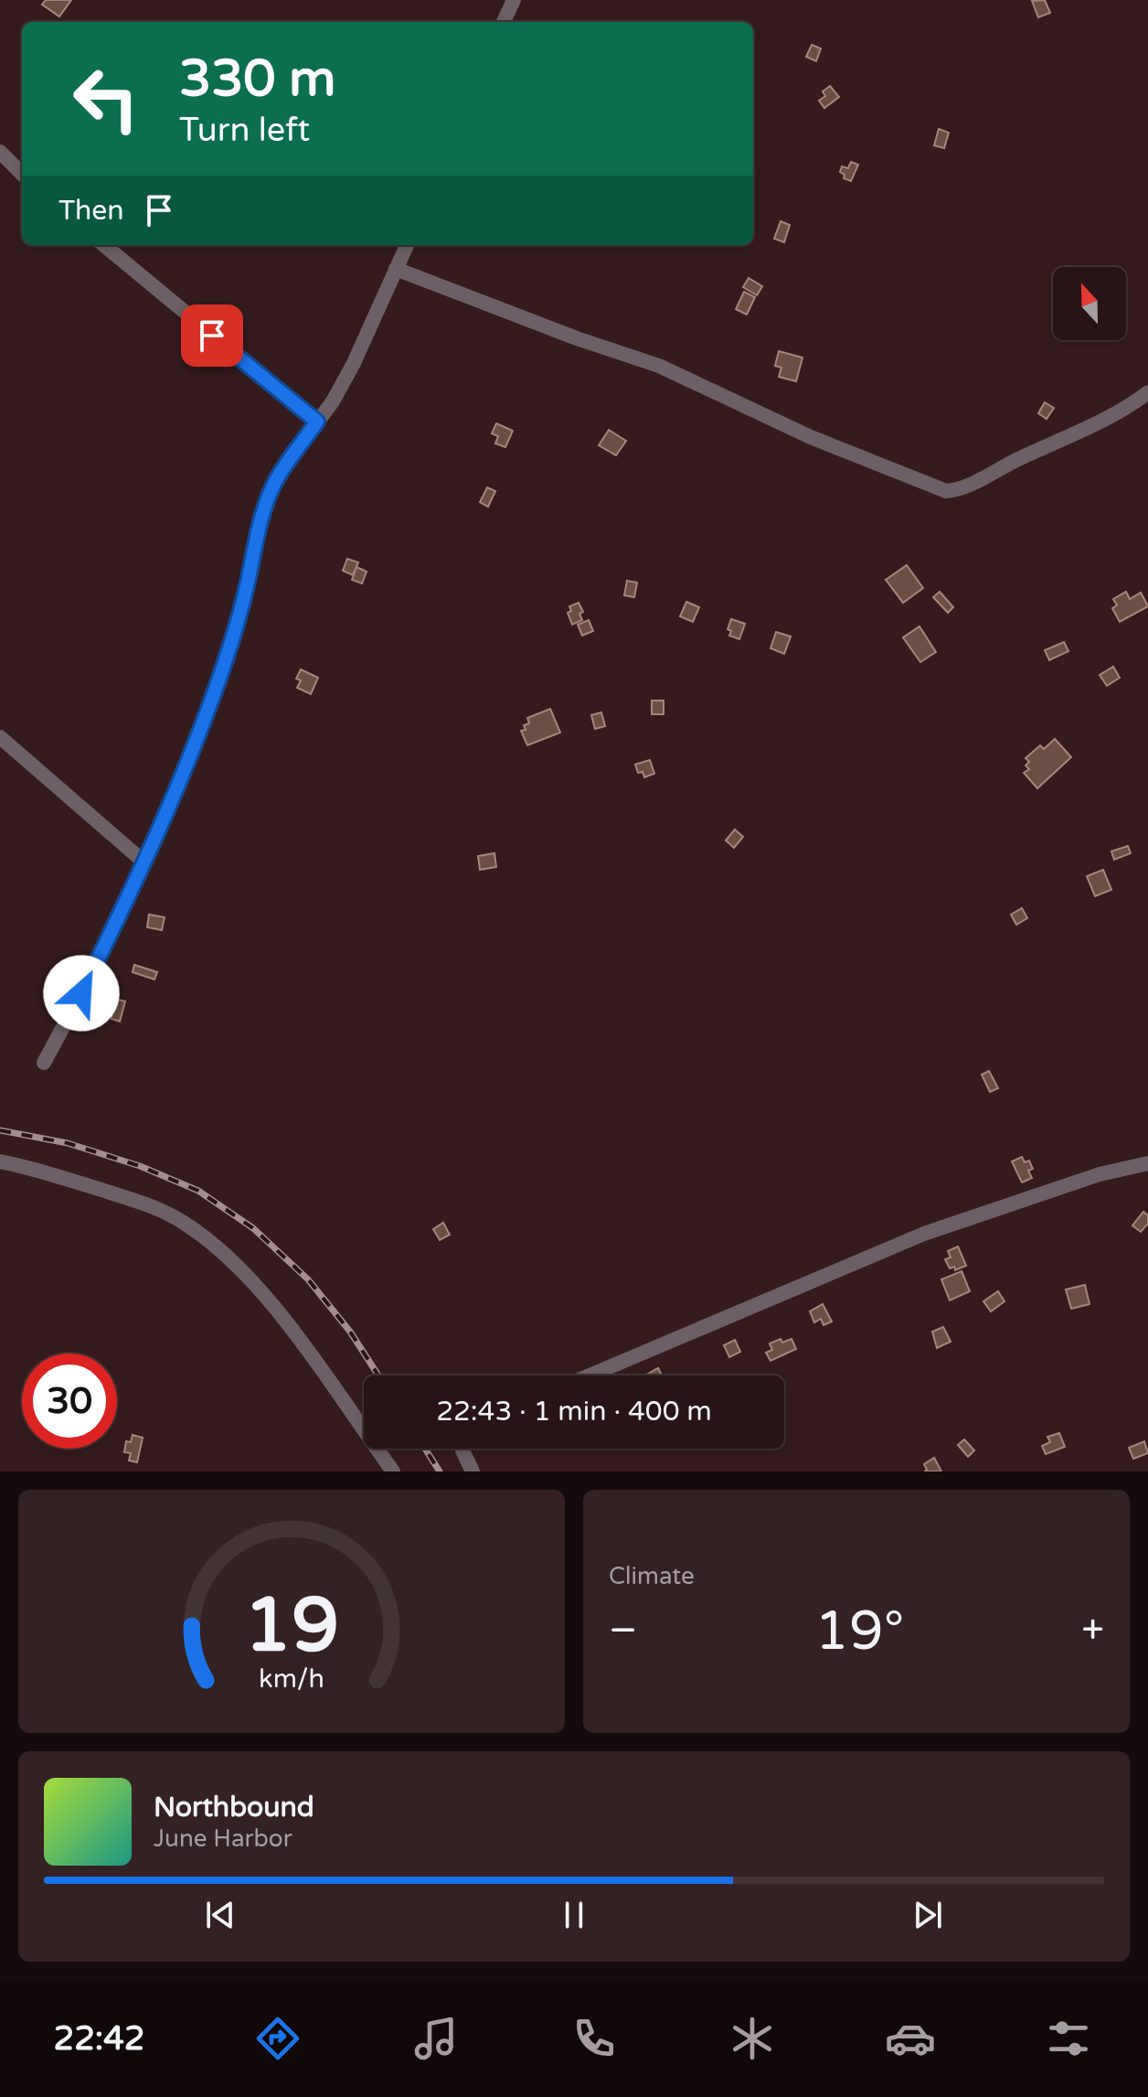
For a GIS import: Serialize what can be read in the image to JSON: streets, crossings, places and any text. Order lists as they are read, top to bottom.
{
  "north": "top",
  "page": {
    "turn": ["330 m", "Turn left"],
    "then": "Then",
    "limit": "30",
    "trip": "22:43 · 1 min · 400 m",
    "tile": "Climate",
    "heat": ["−", "19°", "+"],
    "song": ["Northbound", "June Harbor"],
    "tabs": "22:42",
    "gauge": ["19", "km/h"]
  }
}
